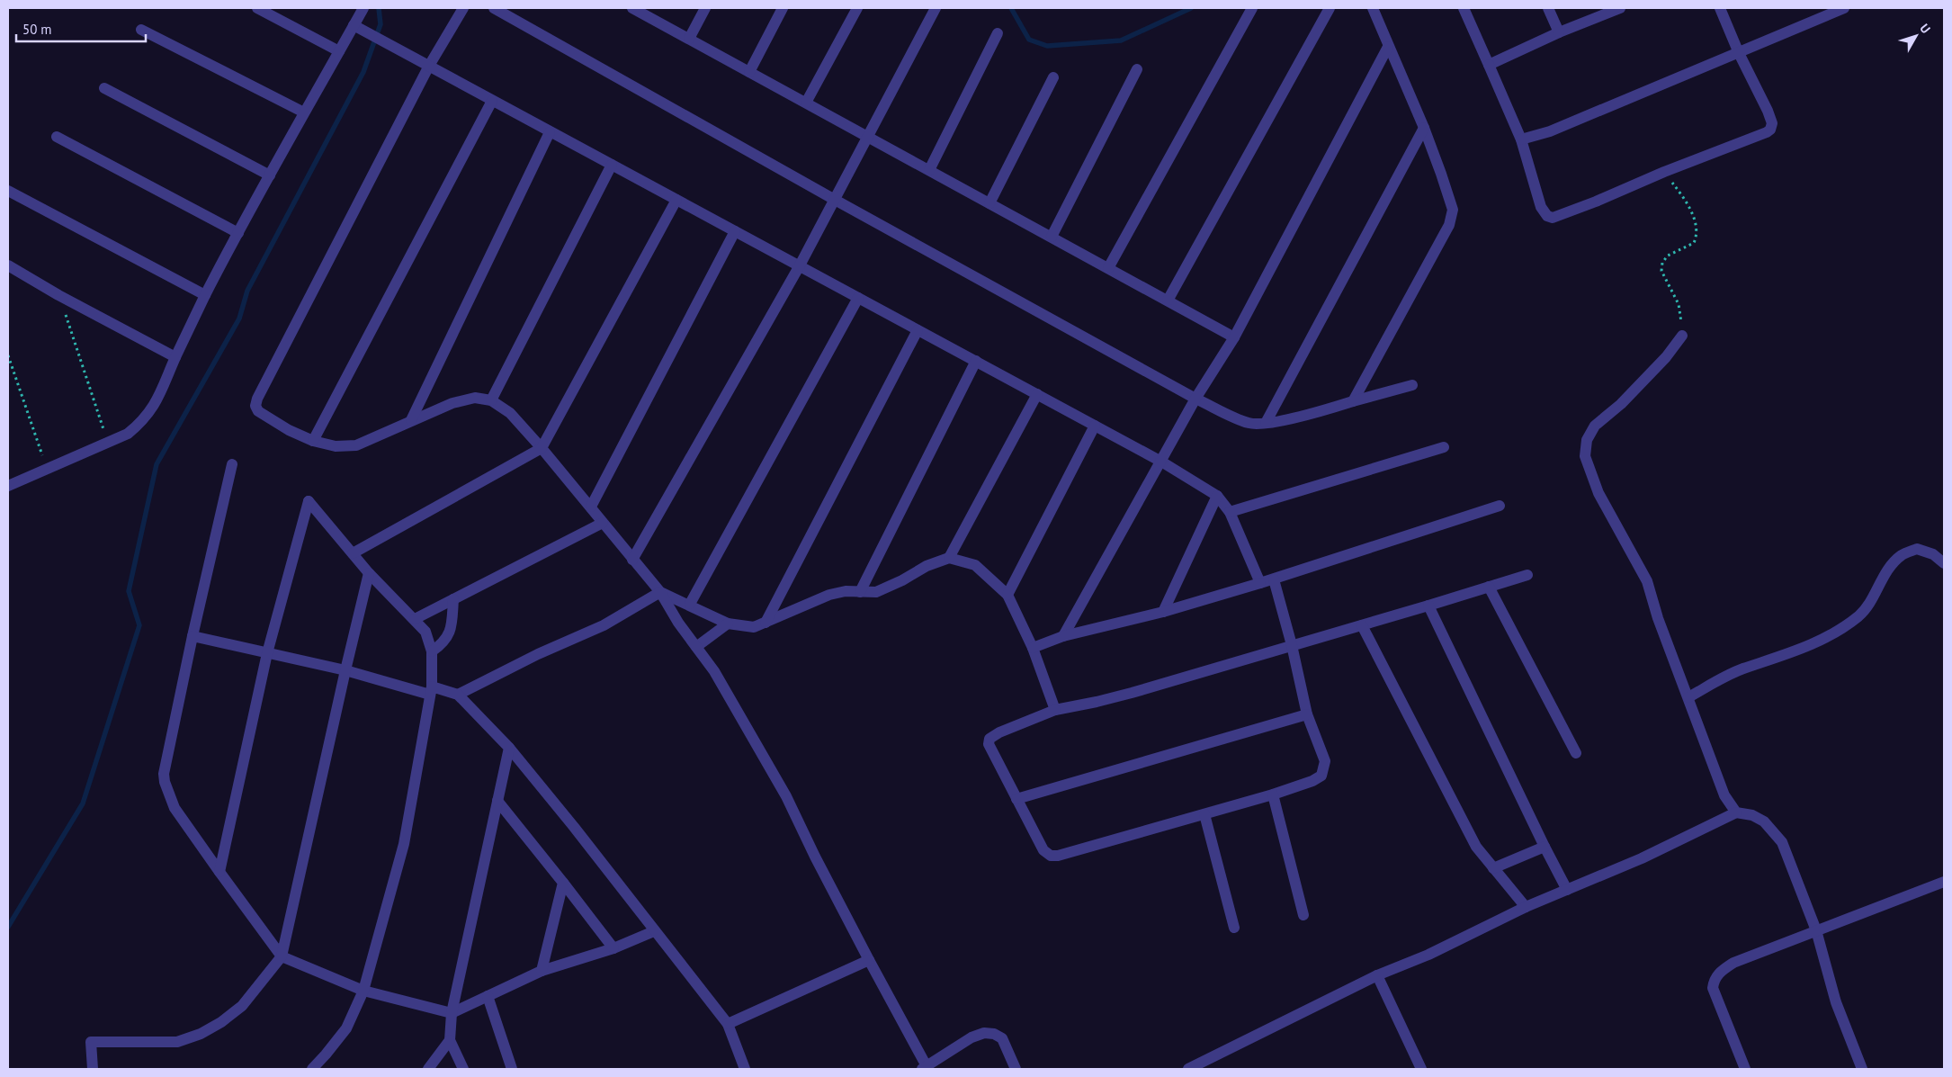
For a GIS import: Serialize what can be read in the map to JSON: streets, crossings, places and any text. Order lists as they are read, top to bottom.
{
  "scale_bar": "50 m",
  "north": "top right"
}
